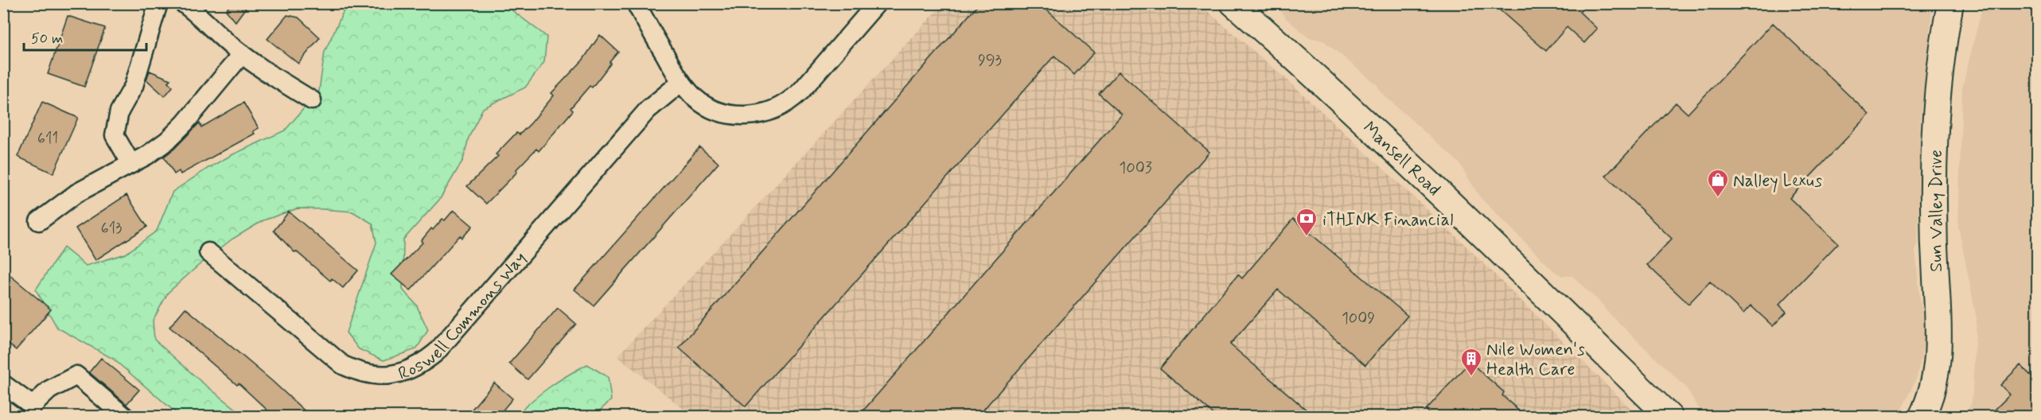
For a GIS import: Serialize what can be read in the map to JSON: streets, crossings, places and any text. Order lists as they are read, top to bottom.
{
  "streets": {
    "main road": ["Mansell Road", "Sun Valley Drive"],
    "street": ["Roswell Commons Way"]
  },
  "places": {
    "shop": ["Nalley Lexus"],
    "bank": ["iTHINK Financial"],
    "building": ["Nile Women's Health Care"]
  },
  "house_numbers": [
    "993",
    "611",
    "1003",
    "613",
    "1009"
  ],
  "scale_bar": "50 m"
}
